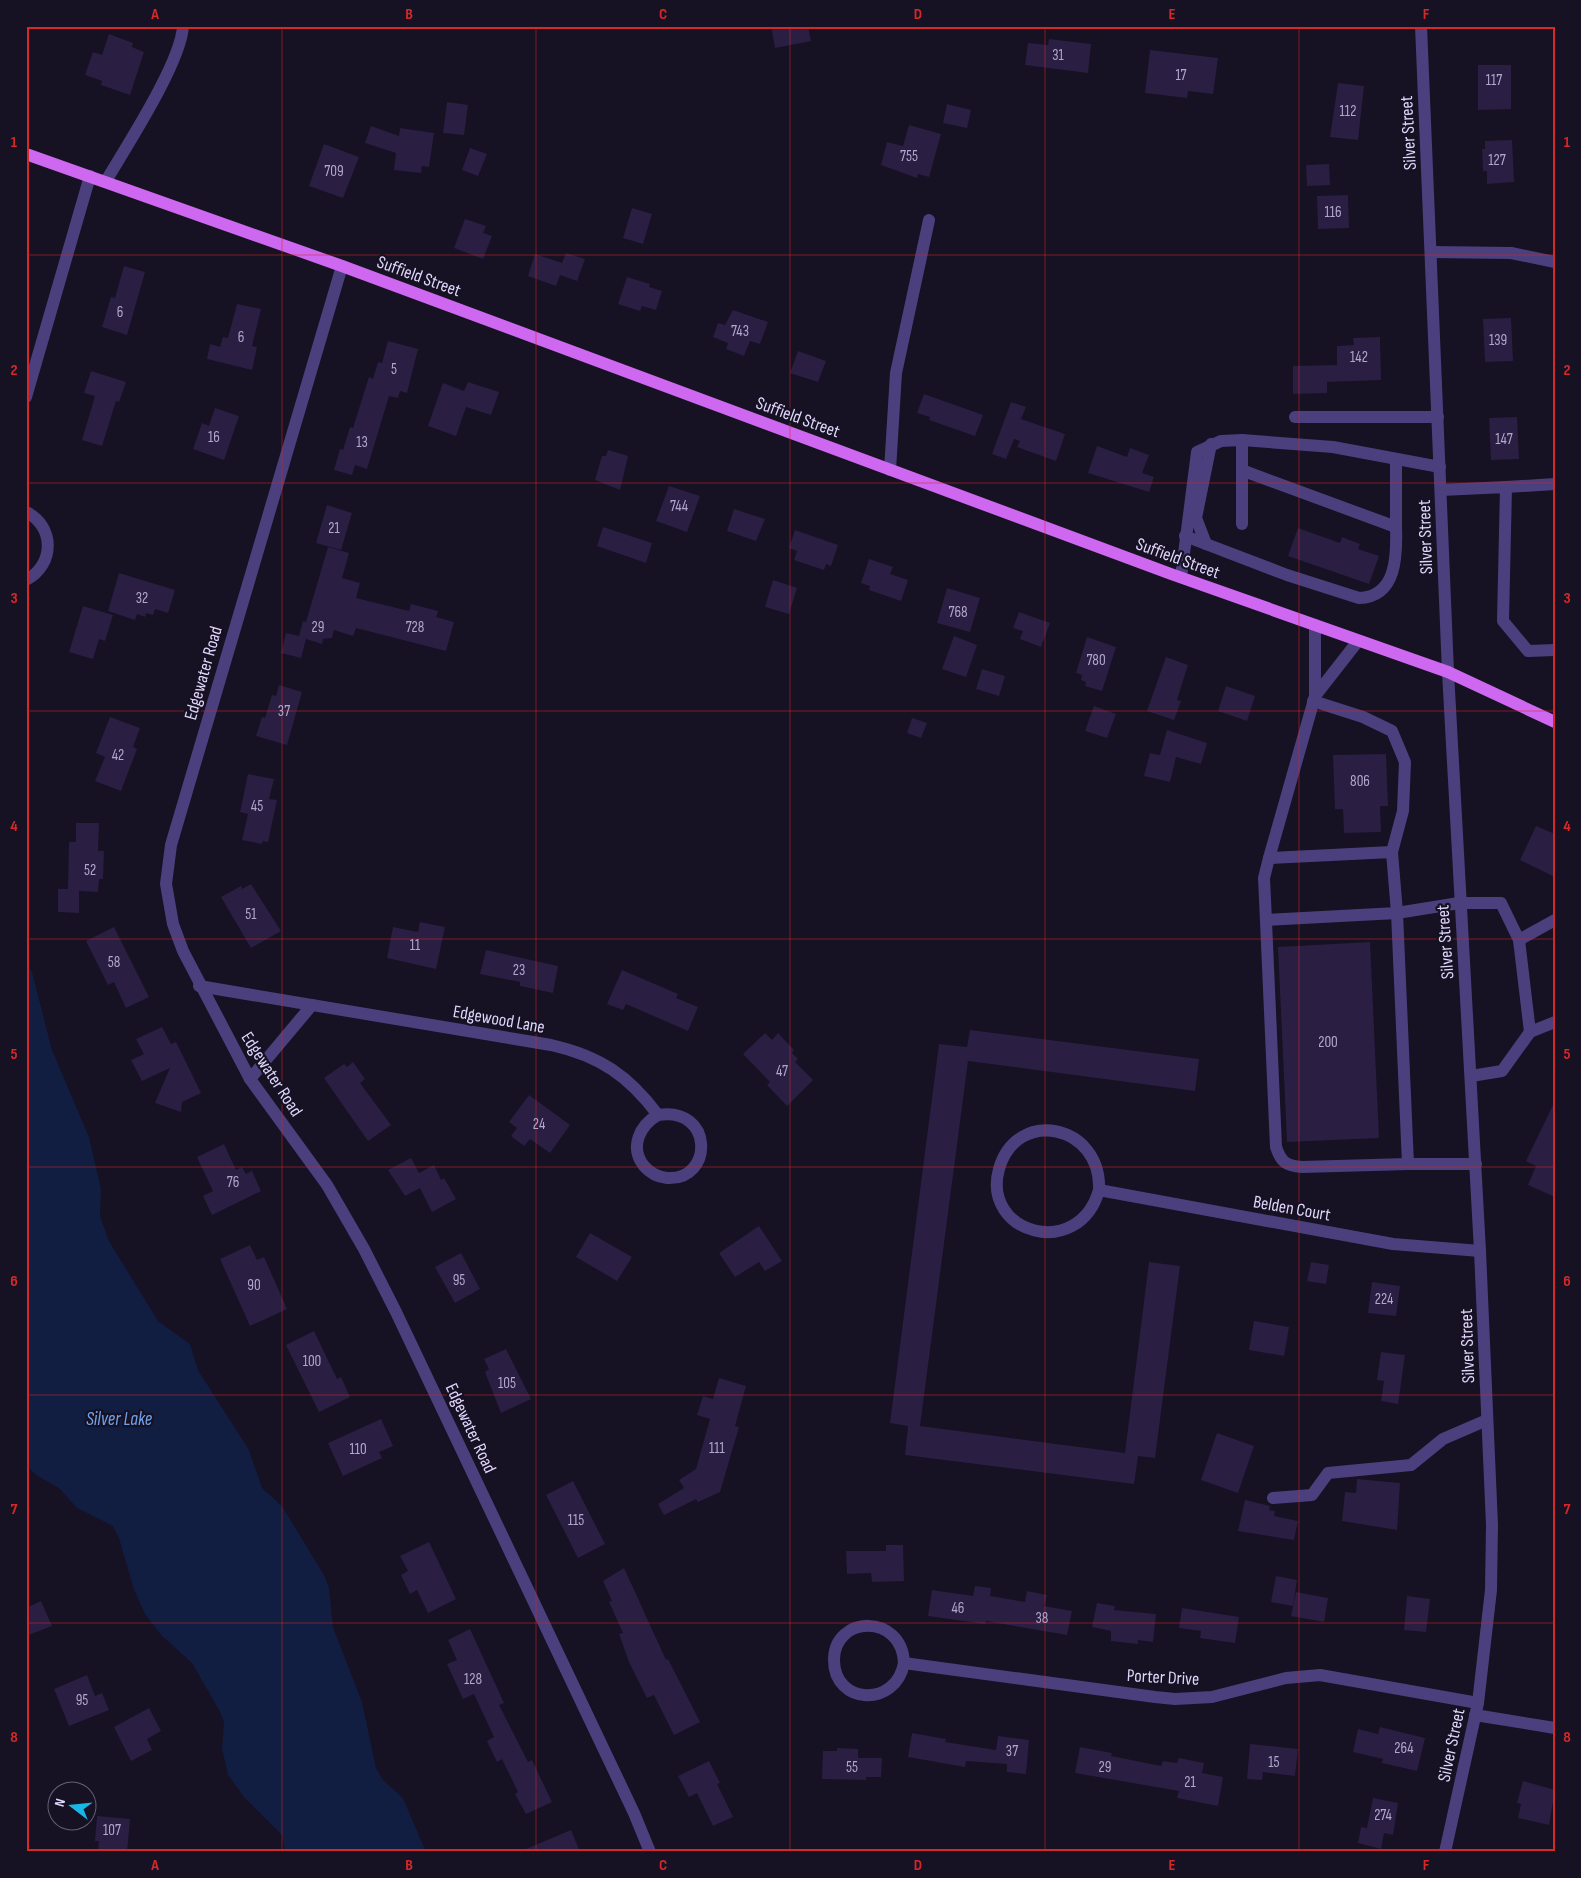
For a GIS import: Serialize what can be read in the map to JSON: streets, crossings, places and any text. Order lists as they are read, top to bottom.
{
  "streets": {
    "main road": ["Suffield Street"],
    "street": [
      "Silver Street",
      "Edgewater Road",
      "Edgewood Lane",
      "Belden Court",
      "Porter Drive"
    ]
  },
  "crossings": [
    ["Silver Street", "Suffield Street"],
    ["Silver Street", "Belden Court"],
    ["Silver Street", "Porter Drive"],
    ["Suffield Street", "Edgewater Road"],
    ["Edgewater Road", "Edgewood Lane"]
  ],
  "water": ["Silver Lake"],
  "house_numbers": [
    "31",
    "17",
    "117",
    "112",
    "755",
    "127",
    "709",
    "116",
    "6",
    "743",
    "6",
    "139",
    "142",
    "5",
    "16",
    "147",
    "13",
    "744",
    "21",
    "32",
    "768",
    "29",
    "728",
    "780",
    "37",
    "42",
    "806",
    "45",
    "52",
    "51",
    "11",
    "58",
    "23",
    "200",
    "47",
    "24",
    "76",
    "95",
    "90",
    "224",
    "100",
    "105",
    "111",
    "110",
    "115",
    "46",
    "38",
    "128",
    "95",
    "264",
    "37",
    "15",
    "55",
    "29",
    "21",
    "274",
    "107"
  ],
  "north": "left",
  "grid": {
    "columns": [
      "A",
      "B",
      "C",
      "D",
      "E",
      "F"
    ],
    "rows": [
      "1",
      "2",
      "3",
      "4",
      "5",
      "6",
      "7",
      "8"
    ]
  }
}
